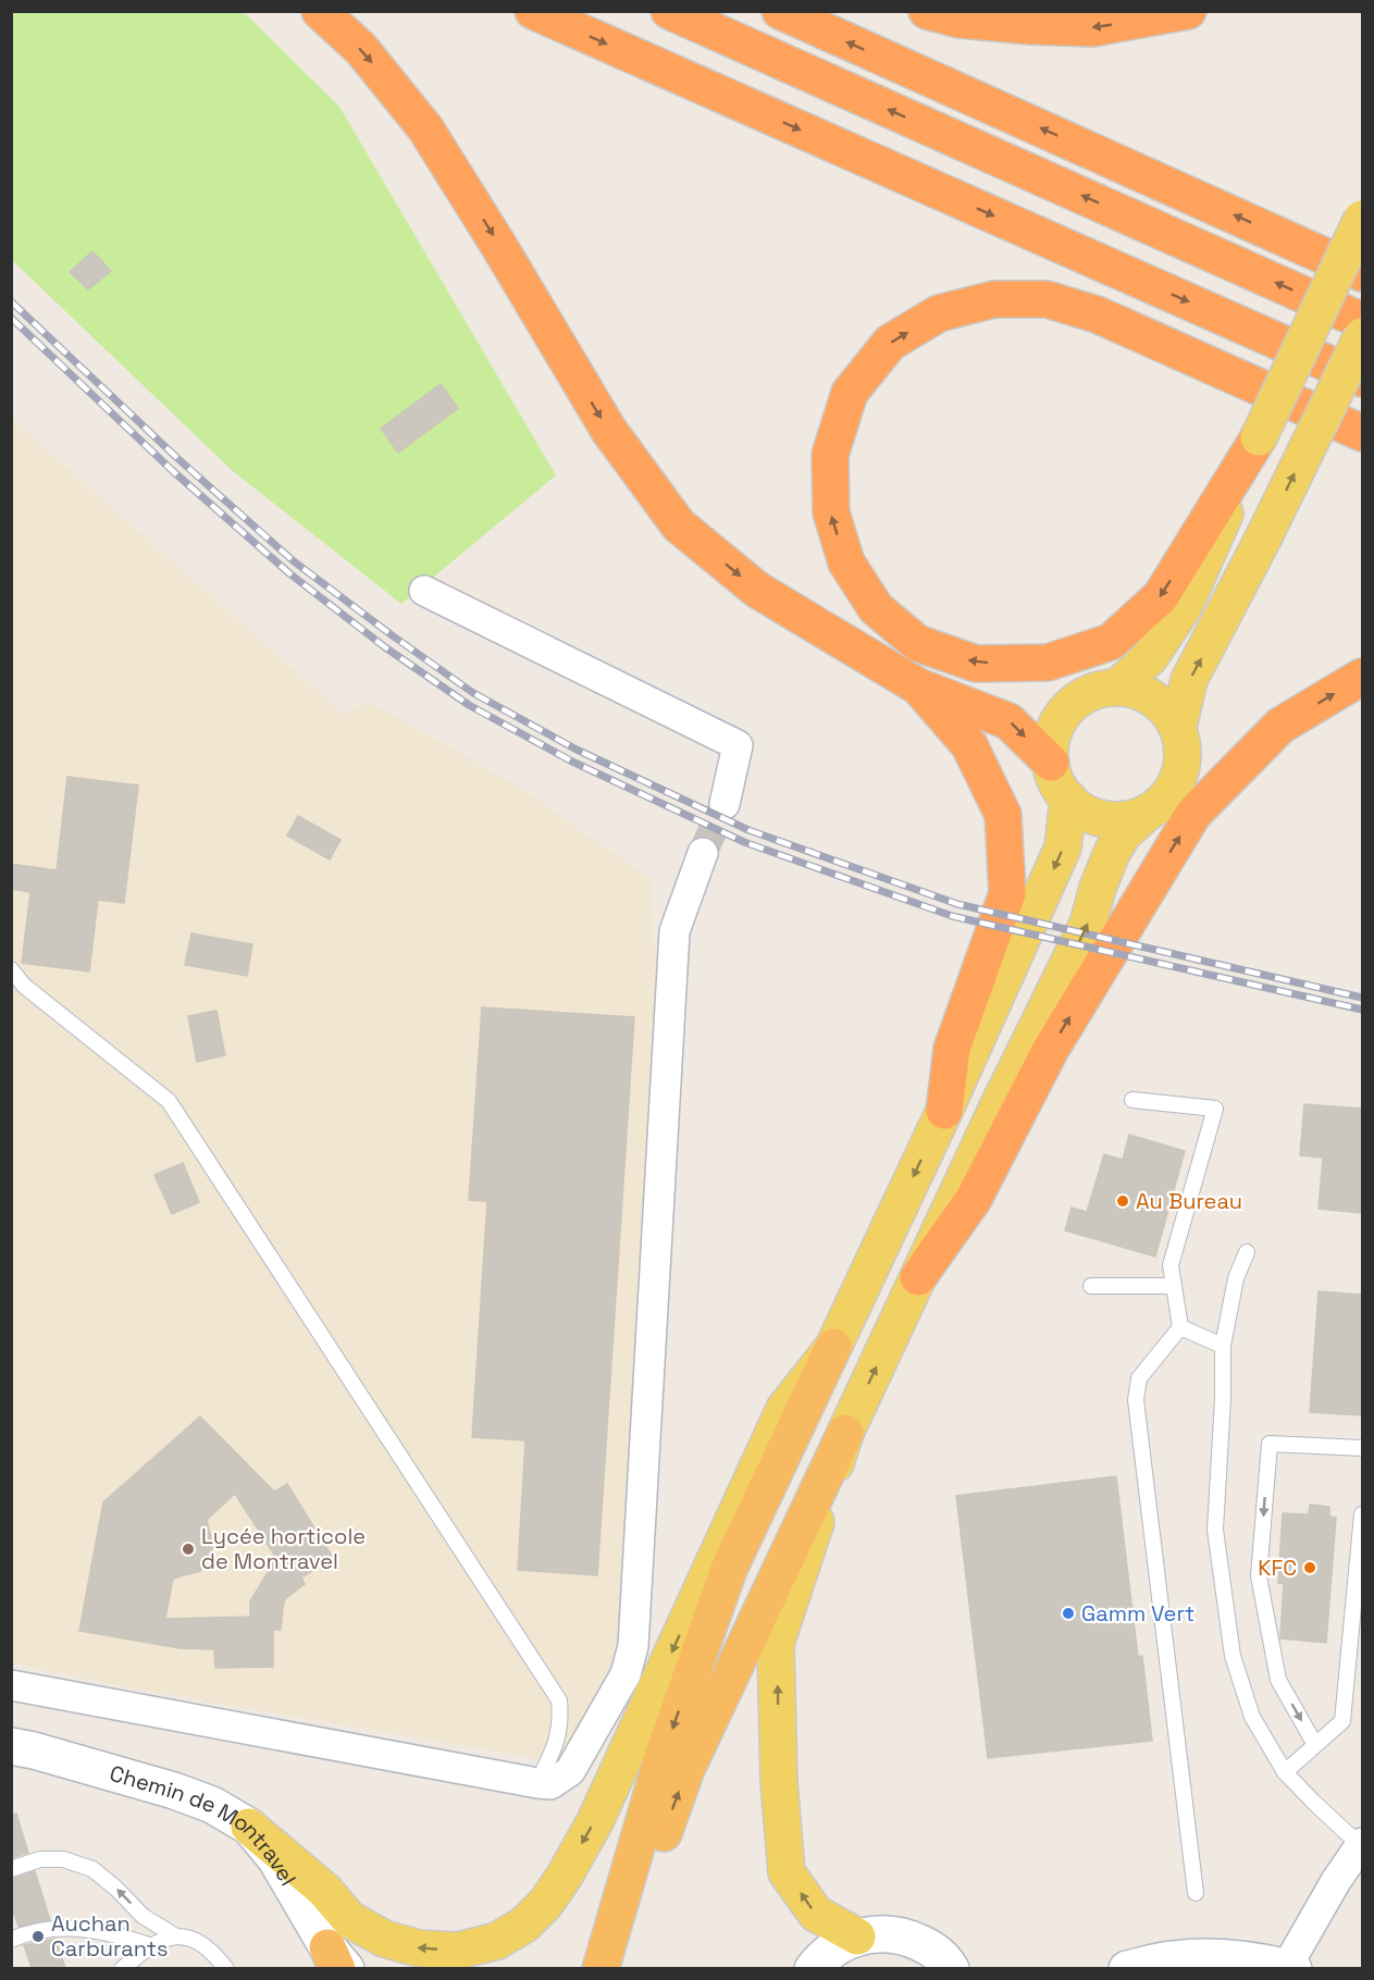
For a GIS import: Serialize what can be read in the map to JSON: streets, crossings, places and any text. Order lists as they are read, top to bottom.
{
  "streets": {
    "street": ["Chemin de Montravel"]
  },
  "places": [
    "Au Bureau",
    "Lycée horticole de Montravel",
    "KFC",
    "Gamm Vert",
    "Auchan Carburants"
  ]
}
